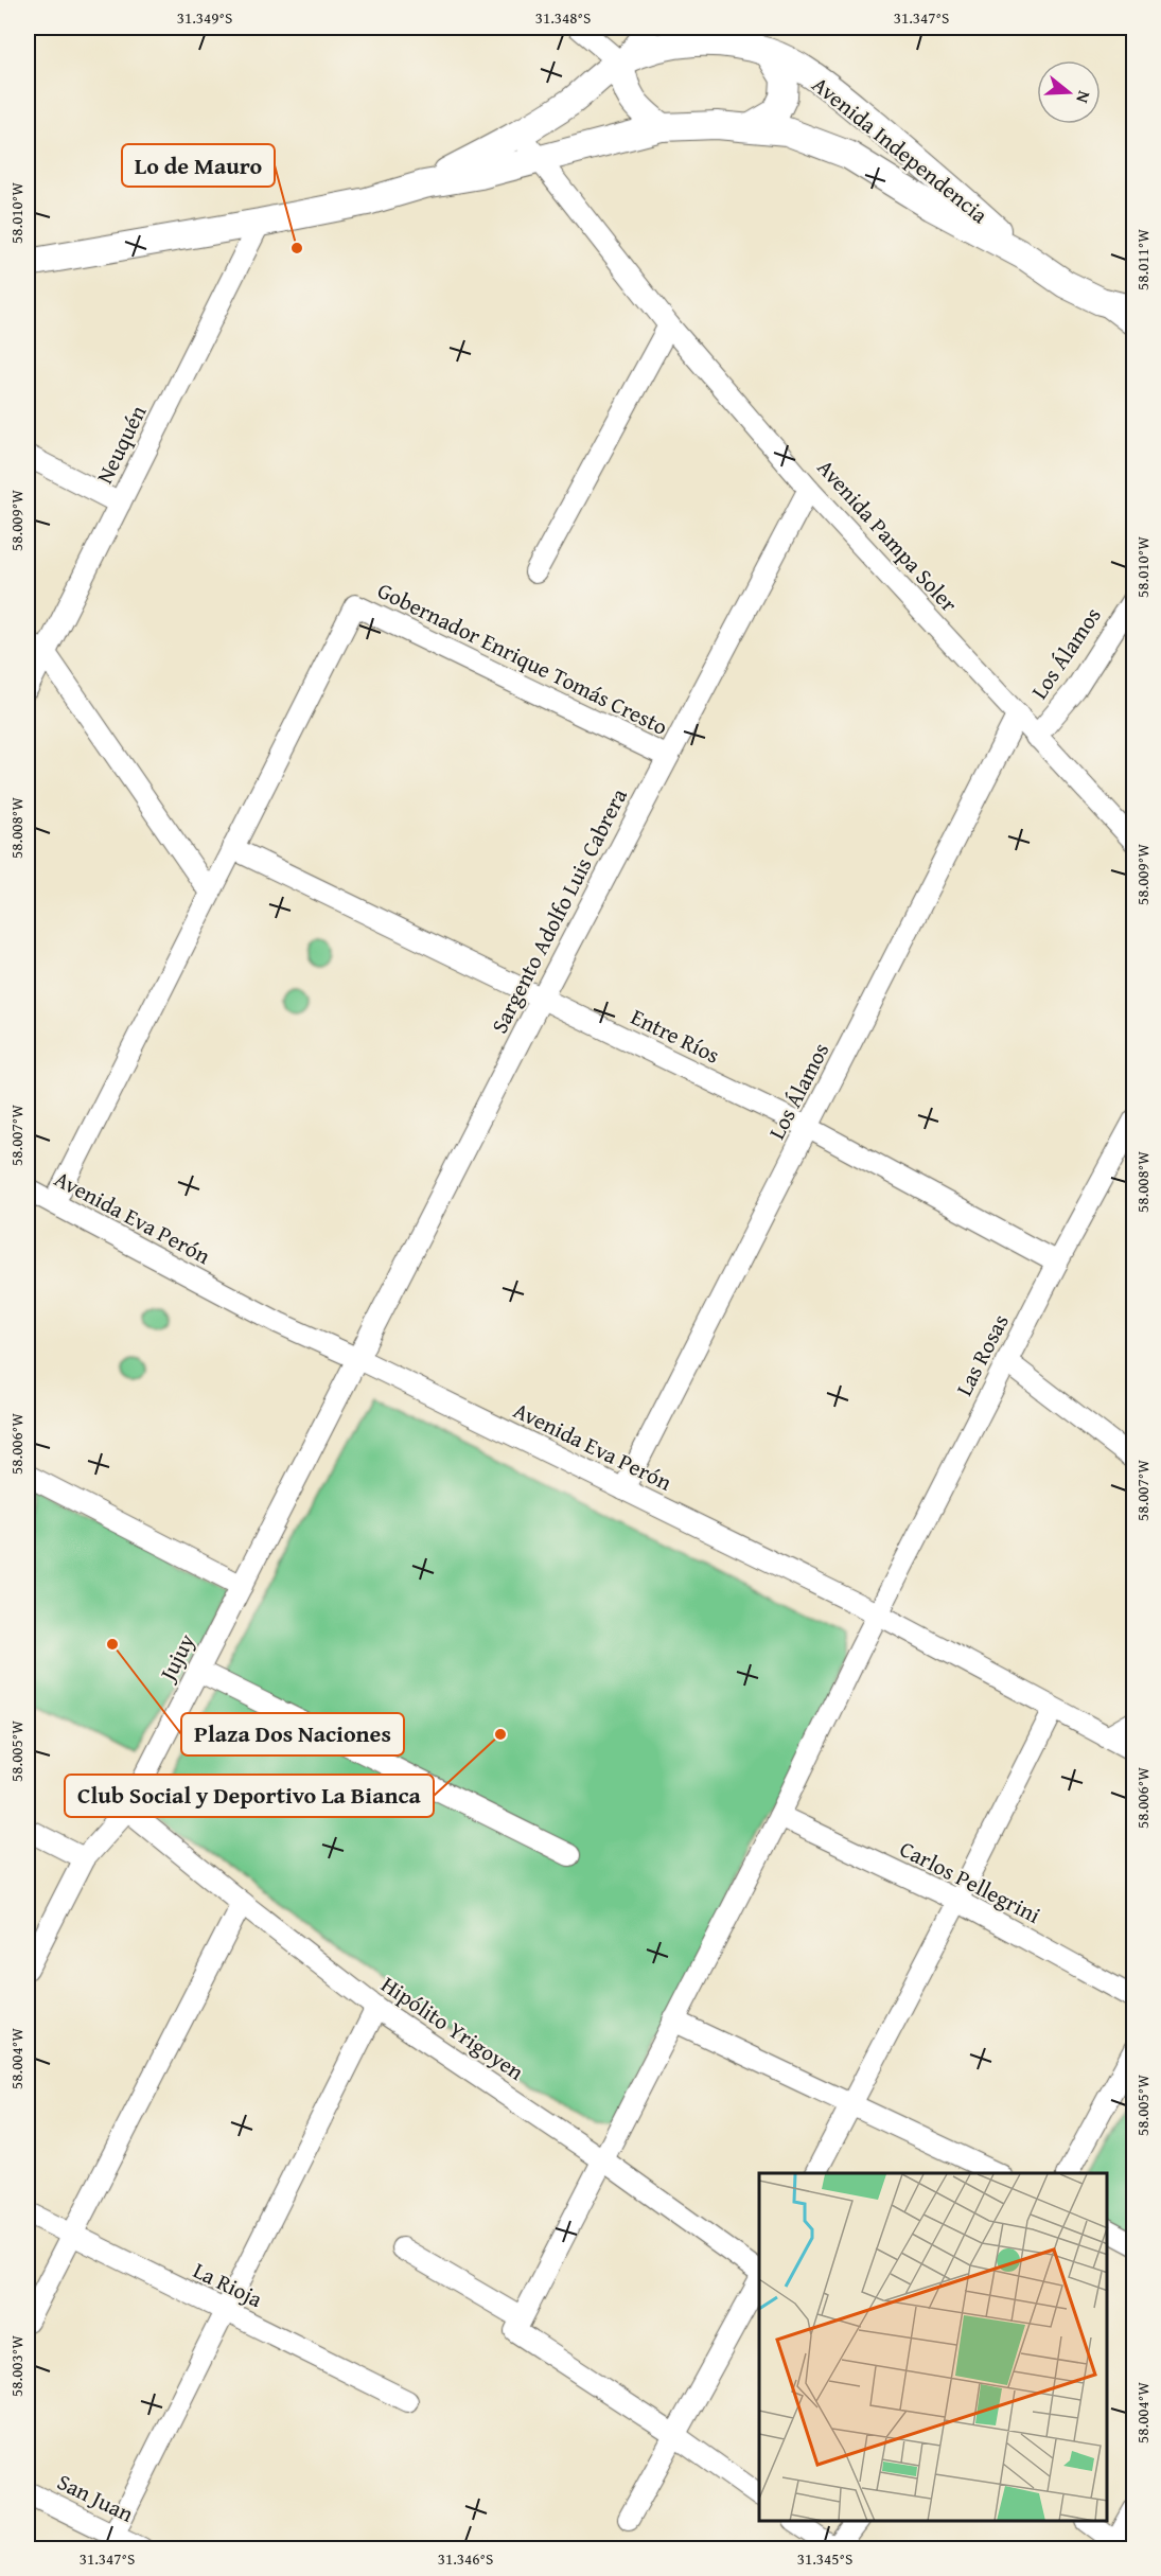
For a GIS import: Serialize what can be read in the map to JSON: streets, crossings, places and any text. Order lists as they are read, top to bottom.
{
  "streets": {
    "main road": ["Avenida Independencia"],
    "street": [
      "Neuquén",
      "Avenida Pampa Soler",
      "Los Álamos",
      "Gobernador Enrique Tomás Cresto",
      "Sargento Adolfo Luis Cabrera",
      "Entre Ríos",
      "Avenida Eva Perón",
      "Las Rosas",
      "Jujuy",
      "Carlos Pellegrini",
      "Hipólito Yrigoyen",
      "La Rioja",
      "San Juan"
    ]
  },
  "crossings": [
    ["Avenida Independencia", "Neuquén"],
    ["Avenida Independencia", "Avenida Pampa Soler"],
    ["Avenida Pampa Soler", "Los Álamos"],
    ["Avenida Pampa Soler", "Sargento Adolfo Luis Cabrera"],
    ["Los Álamos", "Entre Ríos"],
    ["Los Álamos", "Avenida Eva Perón"],
    ["Gobernador Enrique Tomás Cresto", "Sargento Adolfo Luis Cabrera"],
    ["Gobernador Enrique Tomás Cresto", "Entre Ríos"],
    ["Sargento Adolfo Luis Cabrera", "Entre Ríos"],
    ["Sargento Adolfo Luis Cabrera", "Avenida Eva Perón"],
    ["Sargento Adolfo Luis Cabrera", "Jujuy"],
    ["Entre Ríos", "Las Rosas"],
    ["Avenida Eva Perón", "Las Rosas"],
    ["Avenida Eva Perón", "Jujuy"],
    ["Las Rosas", "Carlos Pellegrini"],
    ["Las Rosas", "Hipólito Yrigoyen"],
    ["Jujuy", "Hipólito Yrigoyen"]
  ],
  "places": ["Lo de Mauro", "Plaza Dos Naciones", "Club Social y Deportivo La Bianca"],
  "north": "right",
  "coordinates": [
    "31.349°S",
    "31.348°S",
    "31.347°S",
    "58.010°W",
    "58.011°W",
    "58.009°W",
    "58.008°W",
    "58.007°W",
    "58.006°W",
    "58.005°W",
    "58.004°W",
    "58.003°W",
    "31.346°S",
    "31.345°S"
  ]
}
